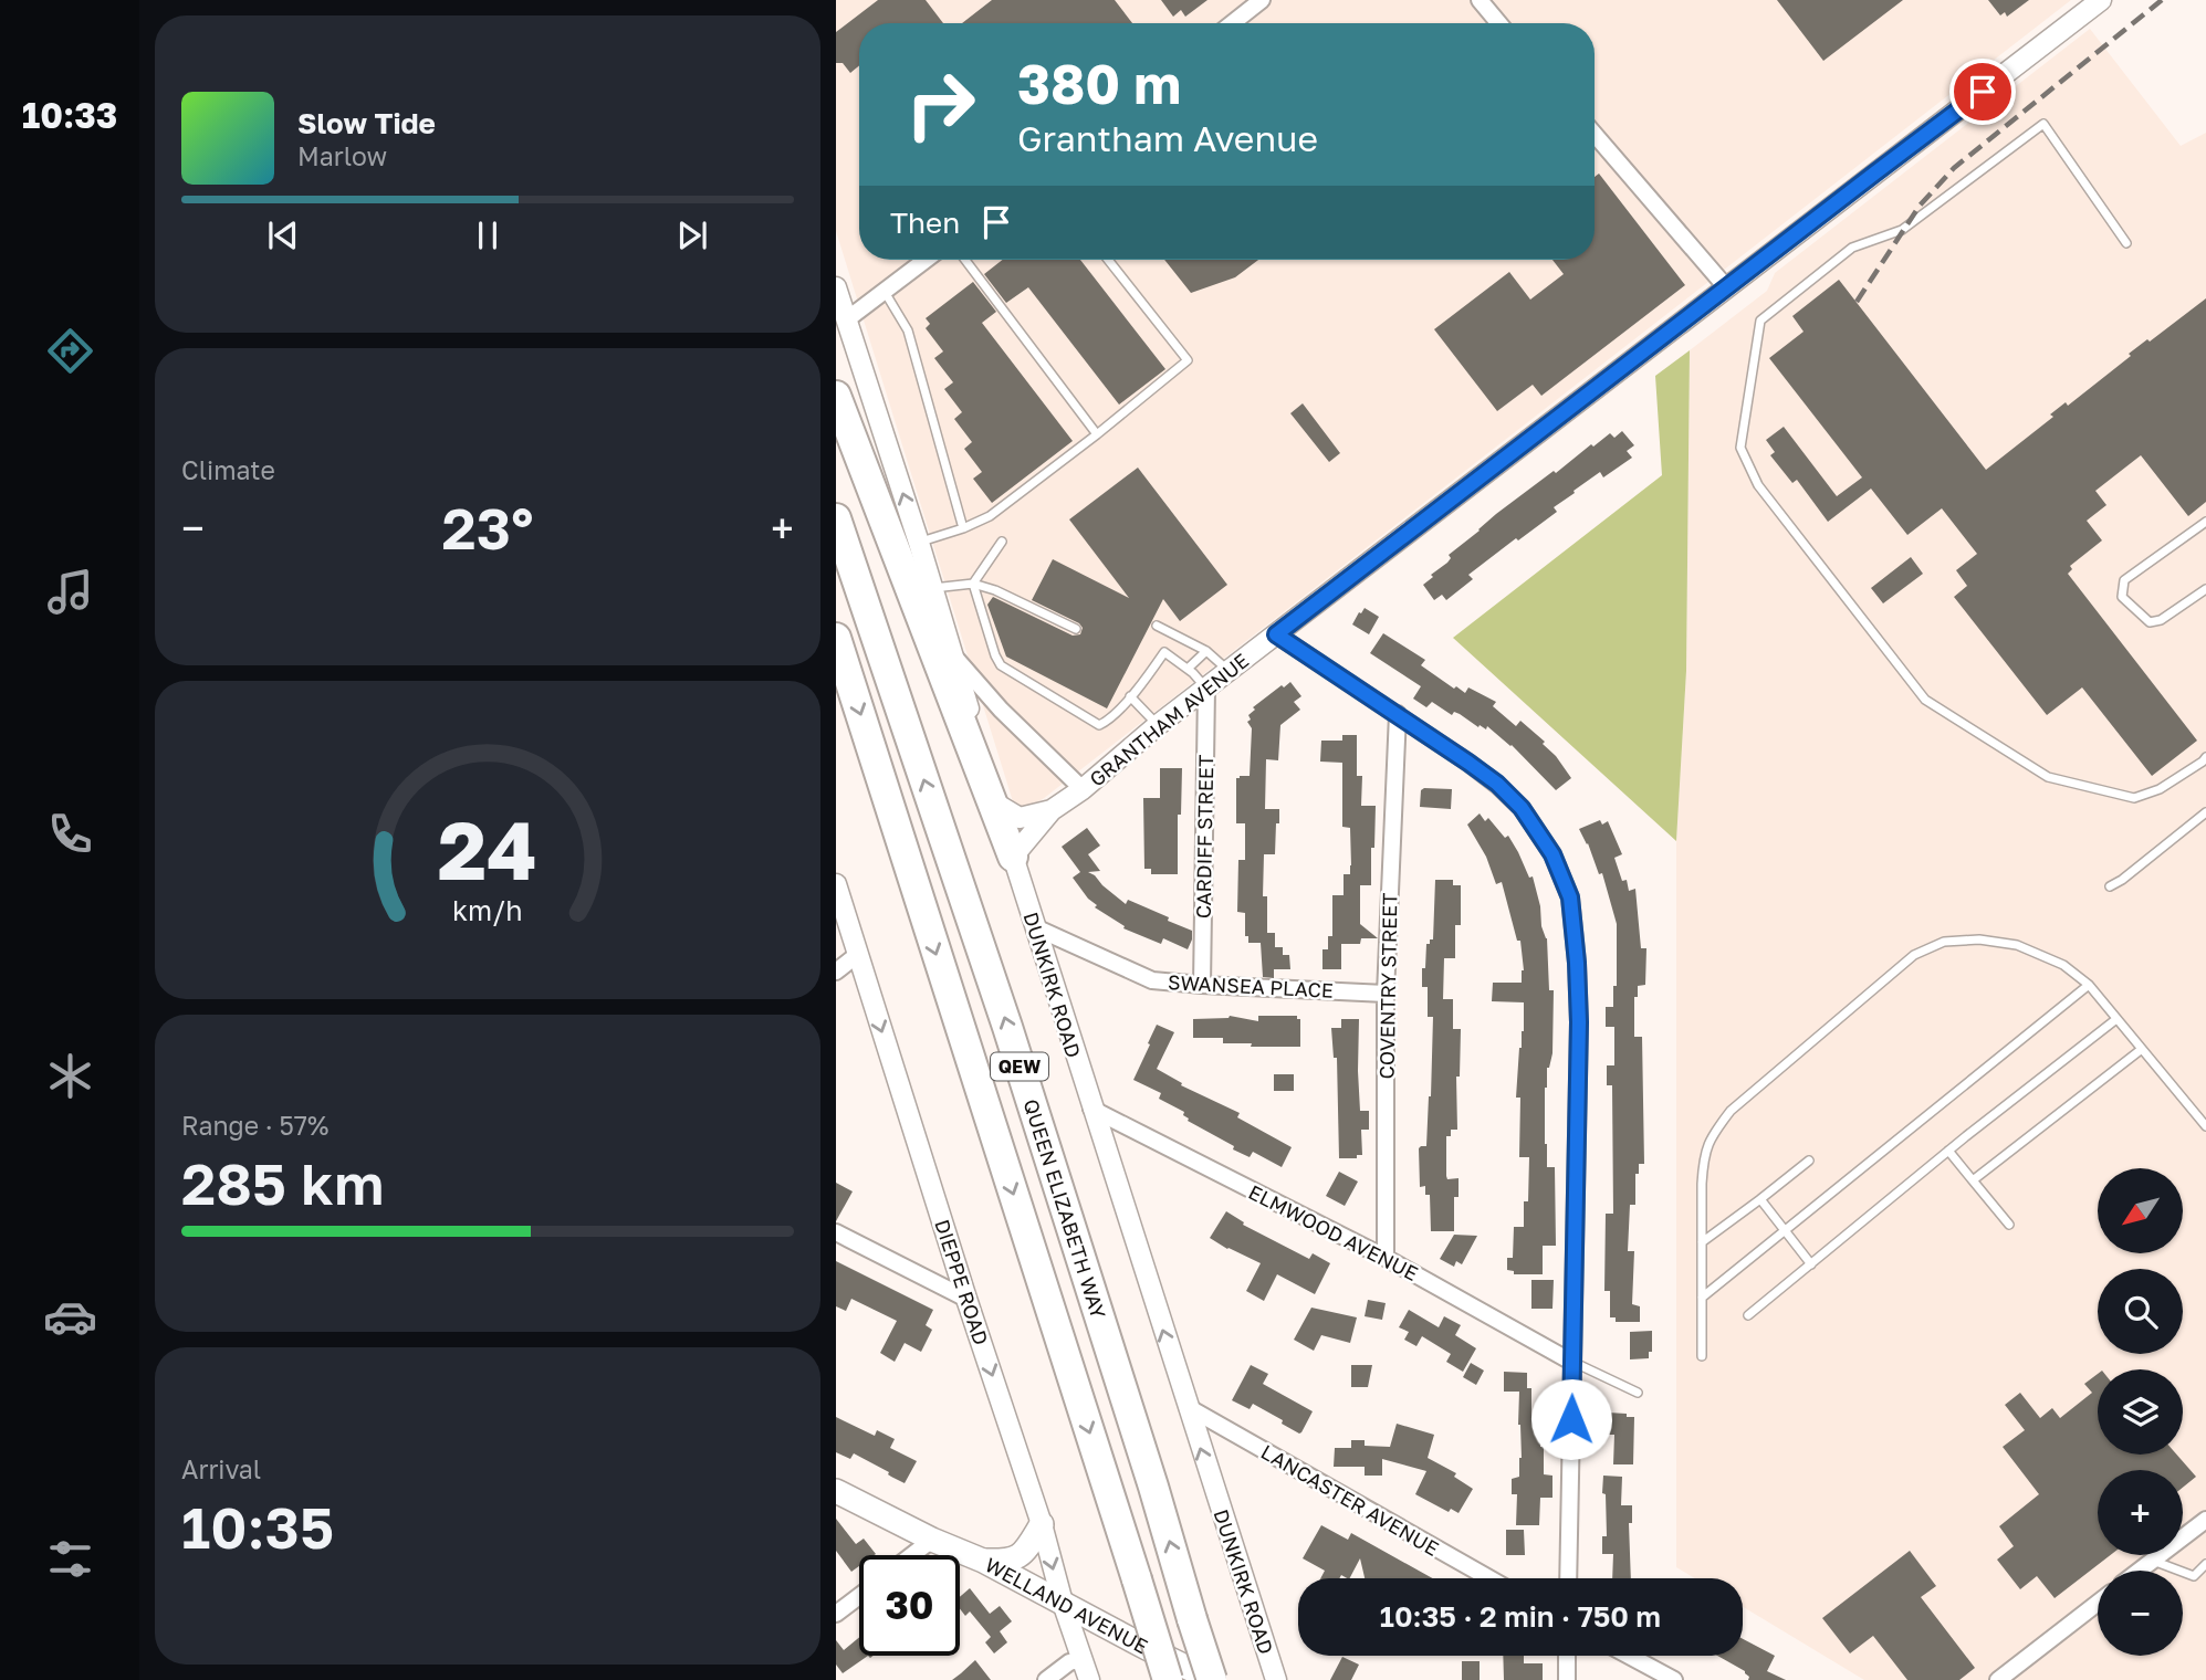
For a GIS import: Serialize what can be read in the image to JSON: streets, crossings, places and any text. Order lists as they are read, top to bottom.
{
  "streets": {
    "highway": ["QEW", "QUEEN ELIZABETH WAY"],
    "main road": ["WELLAND AVENUE"],
    "street": [
      "GRANTHAM AVENUE",
      "CARDIFF STREET",
      "DUNKIRK ROAD",
      "SWANSEA PLACE",
      "COVENTRY STREET",
      "ELMWOOD AVENUE",
      "DIEPPE ROAD",
      "LANCASTER AVENUE"
    ]
  },
  "crossings": [
    ["GRANTHAM AVENUE", "CARDIFF STREET"],
    ["GRANTHAM AVENUE", "DUNKIRK ROAD"],
    ["CARDIFF STREET", "SWANSEA PLACE"],
    ["DUNKIRK ROAD", "SWANSEA PLACE"],
    ["DUNKIRK ROAD", "ELMWOOD AVENUE"],
    ["DUNKIRK ROAD", "LANCASTER AVENUE"],
    ["SWANSEA PLACE", "COVENTRY STREET"],
    ["COVENTRY STREET", "ELMWOOD AVENUE"],
    ["QUEEN ELIZABETH WAY", "WELLAND AVENUE"],
    ["DIEPPE ROAD", "WELLAND AVENUE"]
  ],
  "one_way": ["DUNKIRK ROAD", "DIEPPE ROAD"],
  "north": "bottom left",
  "page": {
    "tabs": "10:33",
    "turn": ["380 m", "Grantham Avenue"],
    "song": ["Slow Tide", "Marlow"],
    "then": "Then",
    "tile": [
      "Climate",
      ["Range · 57%", "285 km"],
      ["Arrival", "10:35"]
    ],
    "heat": ["−", "23°", "+"],
    "map_buttons": ["+", "−"],
    "limit": "30",
    "trip": "10:35 · 2 min · 750 m",
    "gauge": ["24", "km/h"]
  }
}
